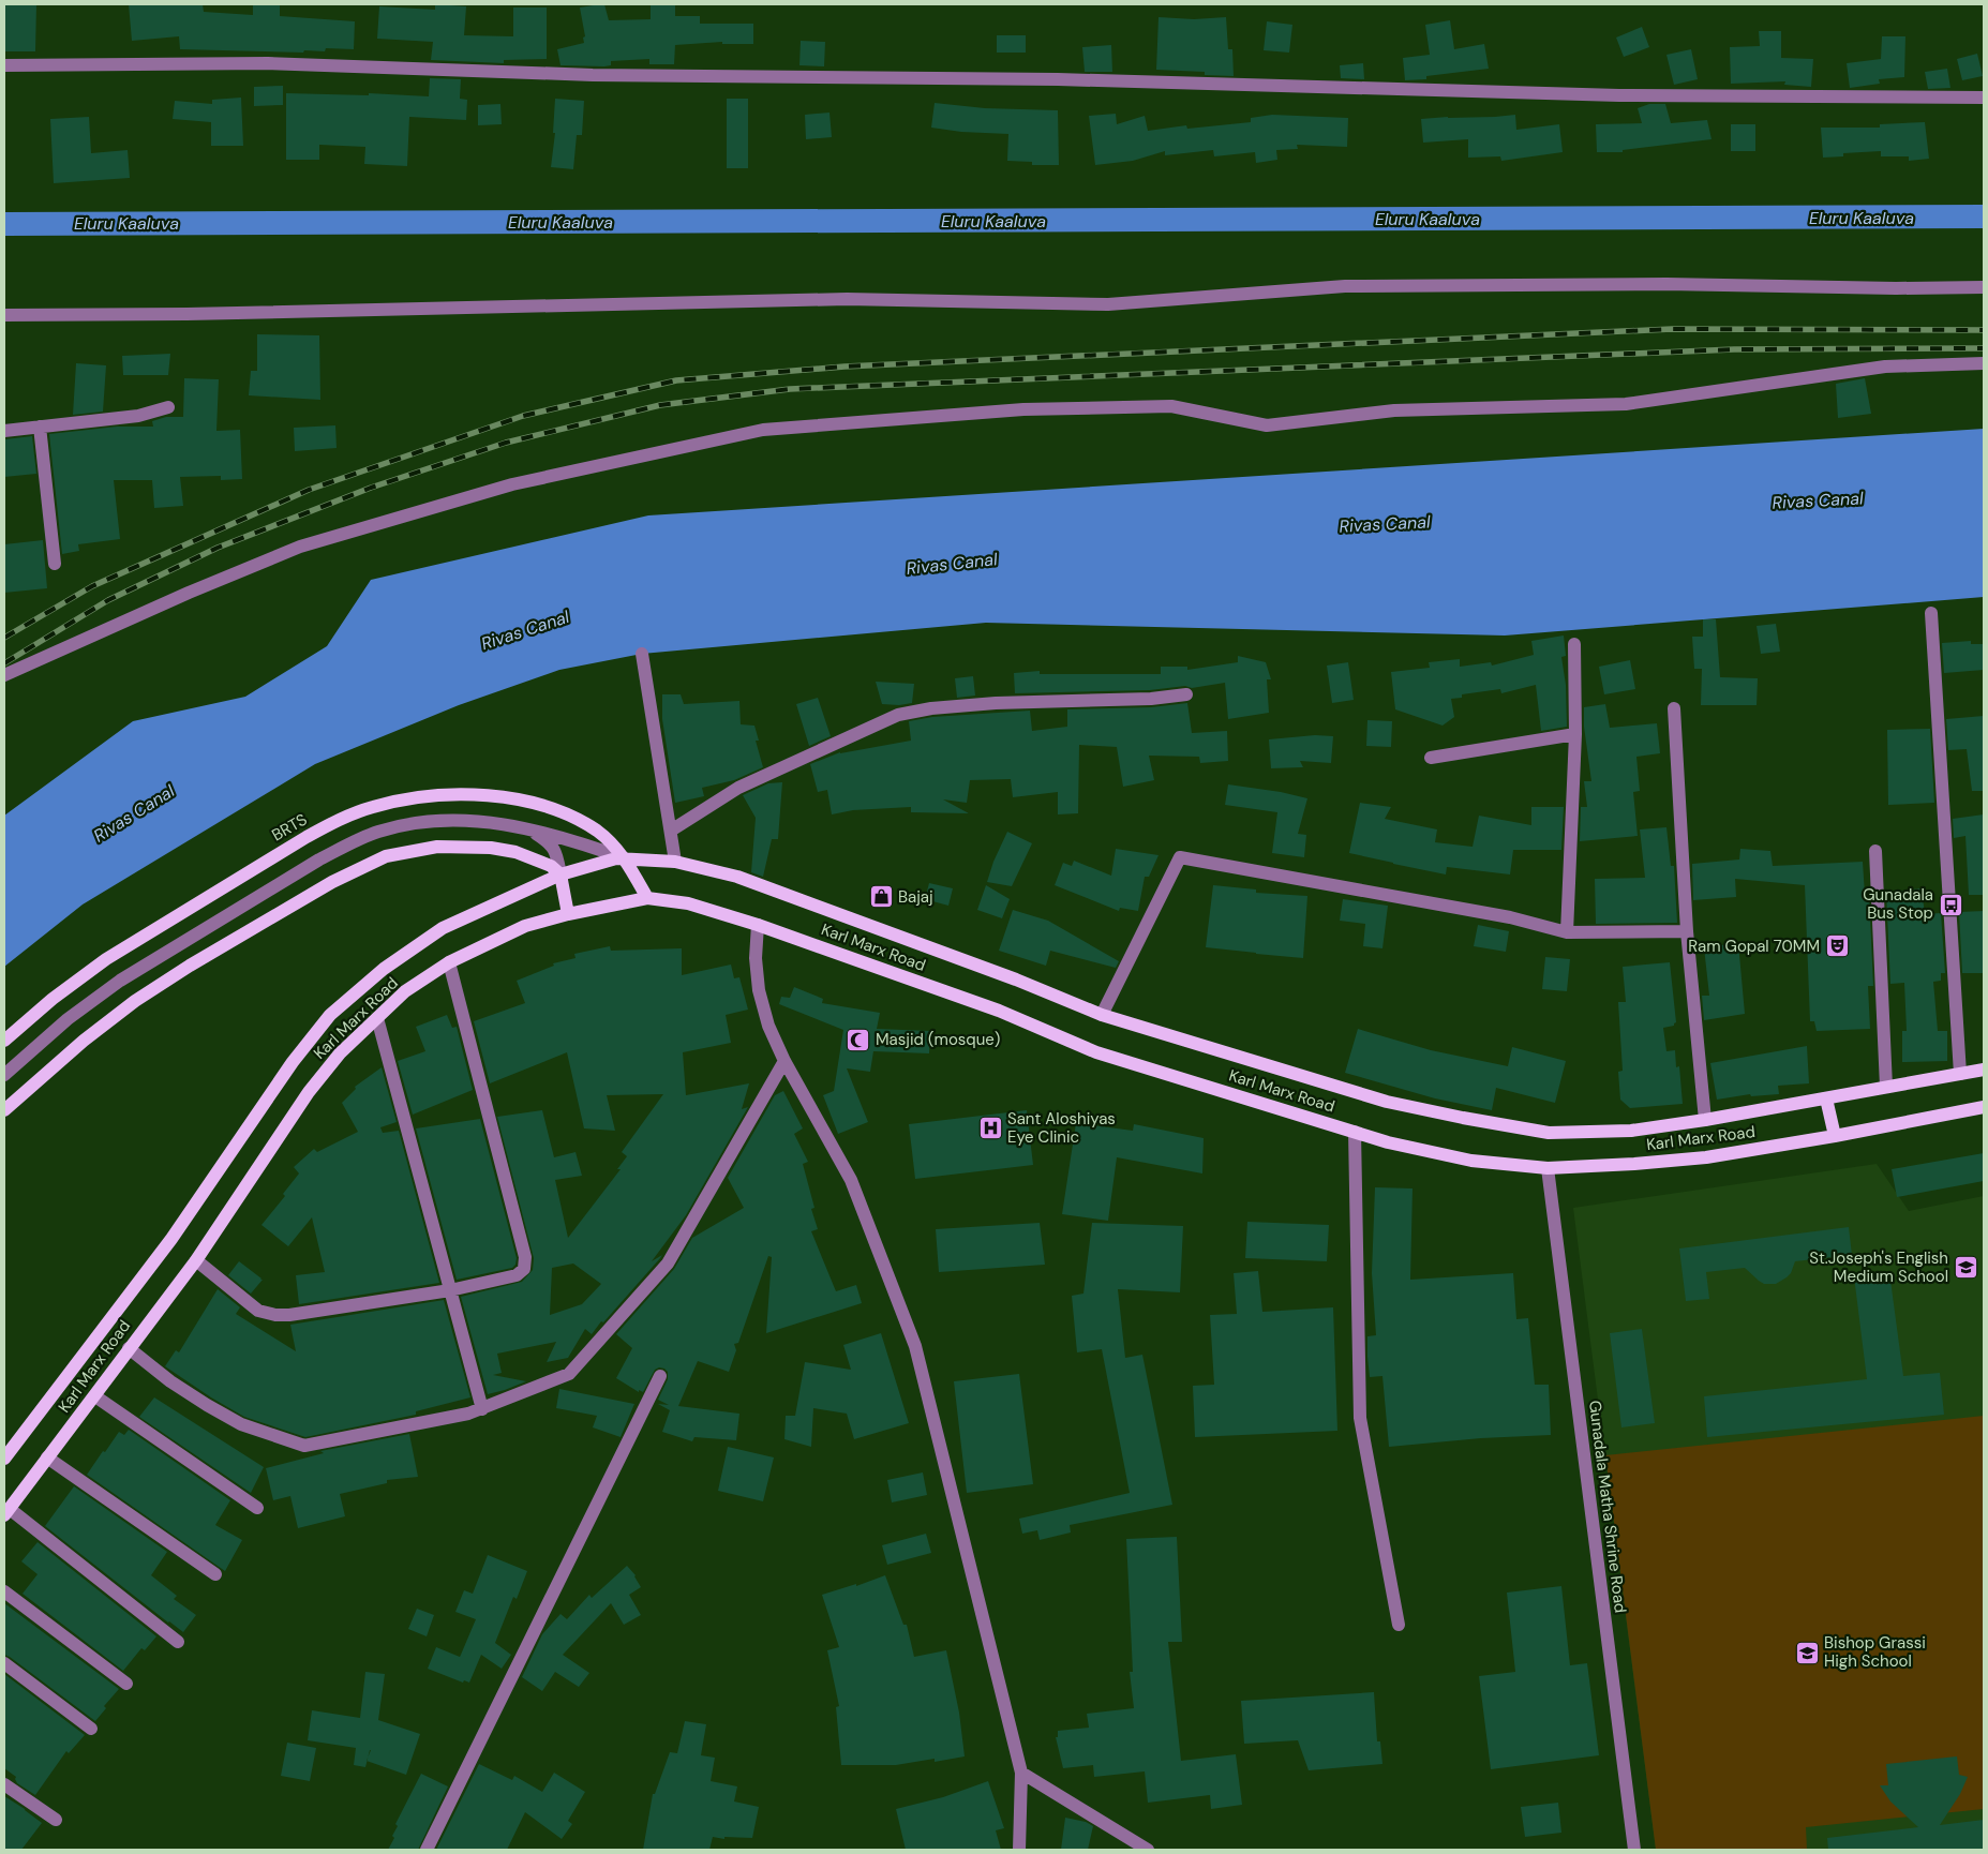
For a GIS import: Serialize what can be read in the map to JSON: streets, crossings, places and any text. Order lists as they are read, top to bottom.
{
  "streets": {
    "main road": ["BRTS", "Karl Marx Road"],
    "street": ["Gunadala Matha Shrine Road"]
  },
  "crossings": [
    ["BRTS", "Karl Marx Road"],
    ["Karl Marx Road", "Gunadala Matha Shrine Road"]
  ],
  "water": ["Eluru Kaaluva", "Rivas Canal"],
  "places": {
    "shop": ["Bajaj"],
    "bus stop": ["Gunadala Bus Stop"],
    "theatre": ["Ram Gopal 70MM"],
    "mosque": ["Masjid (mosque)"],
    "hospital": ["Sant Aloshiyas Eye Clinic"],
    "school or university": ["St.Joseph's English Medium School", "Bishop Grassi High School"]
  }
}
